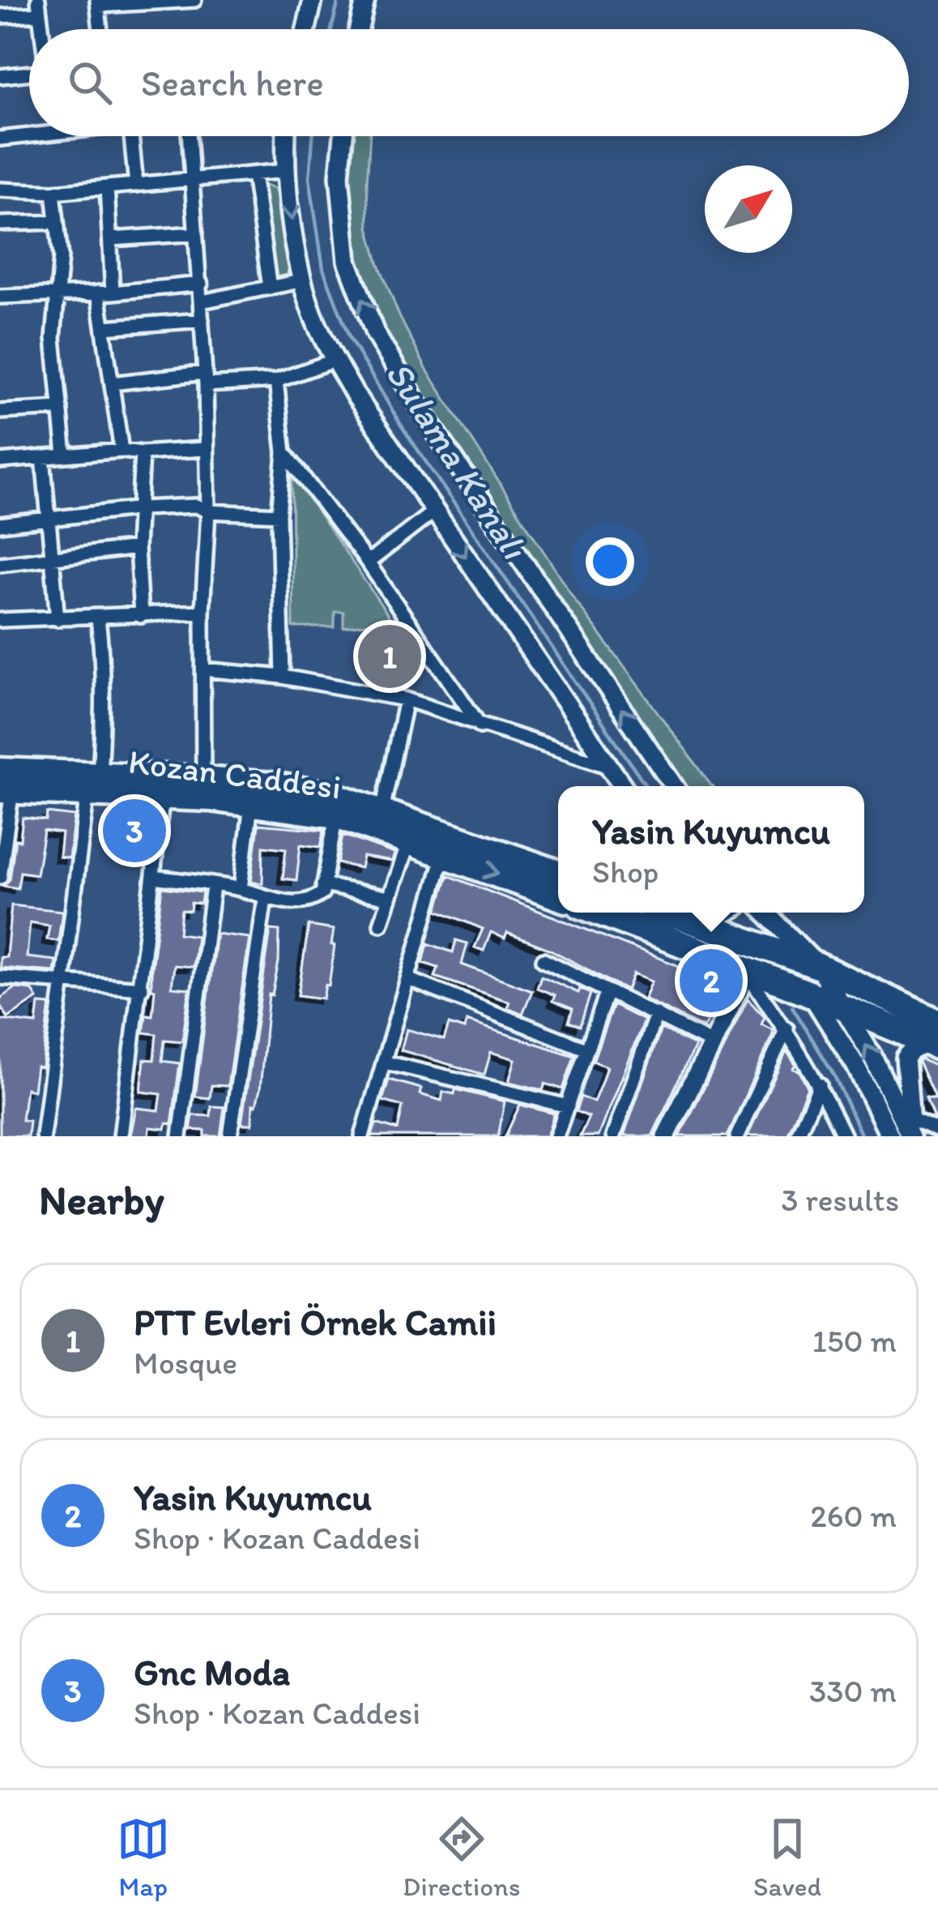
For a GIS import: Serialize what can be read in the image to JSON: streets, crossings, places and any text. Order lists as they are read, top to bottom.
{
  "streets": {
    "highway": ["Kozan Caddesi"]
  },
  "water": ["Sulama Kanalı"],
  "north": "top right",
  "page": {
    "search": "Search here",
    "pins": ["1", "3", "2"],
    "popup": ["Yasin Kuyumcu", "Shop"],
    "heading": ["Nearby", "3 results"],
    "list": [
      {
        "mark": "1",
        "name": "PTT Evleri Örnek Camii",
        "note": "Mosque",
        "value": "150 m"
      },
      {
        "mark": "2",
        "name": "Yasin Kuyumcu",
        "note": "Shop · Kozan Caddesi",
        "value": "260 m"
      },
      {
        "mark": "3",
        "name": "Gnc Moda",
        "note": "Shop · Kozan Caddesi",
        "value": "330 m"
      }
    ],
    "nav": ["Map", "Directions", "Saved"]
  }
}
